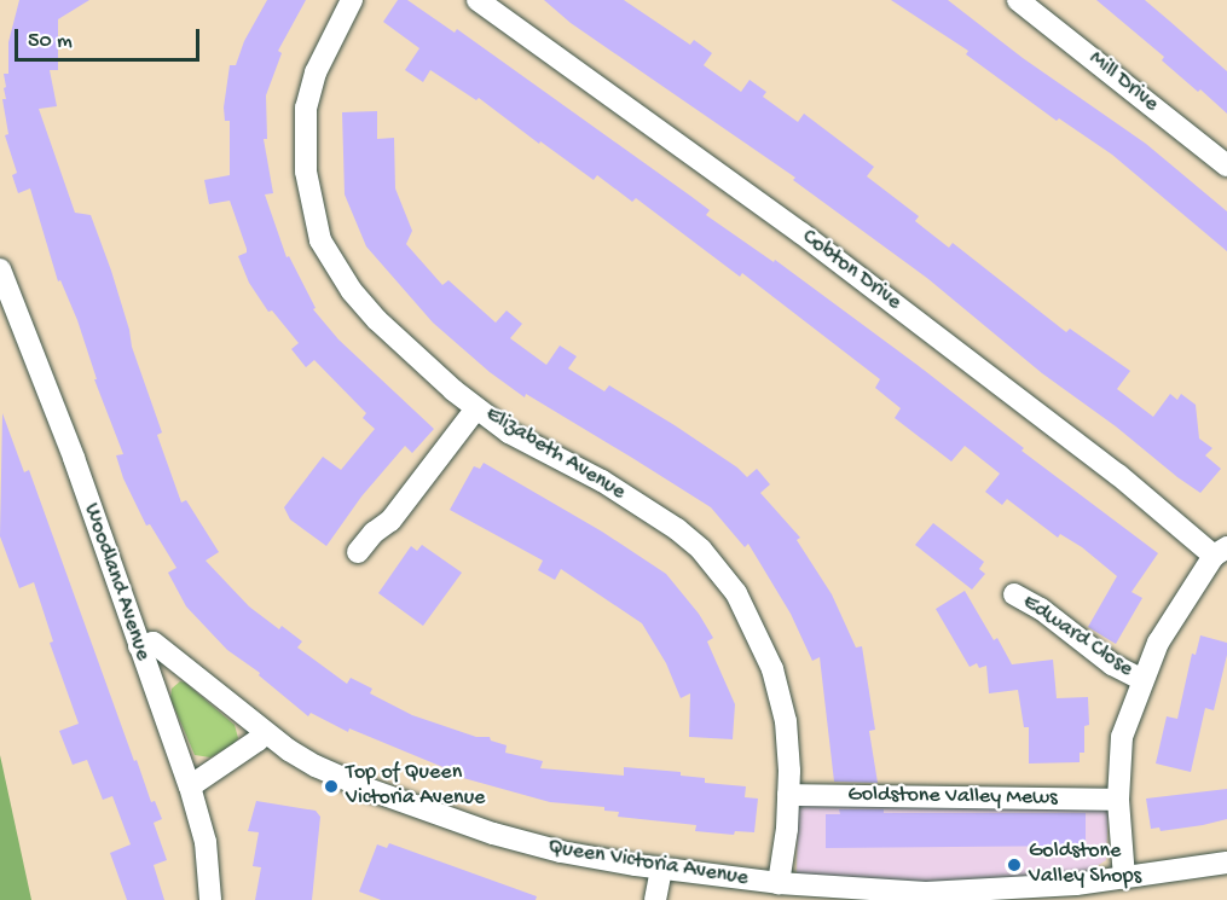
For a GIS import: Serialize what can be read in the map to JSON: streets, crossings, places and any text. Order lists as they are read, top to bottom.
{
  "streets": {
    "street": [
      "Mill Drive",
      "Cobton Drive",
      "Elizabeth Avenue",
      "Woodland Avenue",
      "Edward Close",
      "Goldstone Valley Mews",
      "Queen Victoria Avenue"
    ]
  },
  "crossings": [
    ["Elizabeth Avenue", "Goldstone Valley Mews"],
    ["Elizabeth Avenue", "Queen Victoria Avenue"],
    ["Woodland Avenue", "Queen Victoria Avenue"]
  ],
  "places": ["Top of Queen Victoria Avenue", "Goldstone Valley Shops"],
  "scale_bar": "50 m"
}
